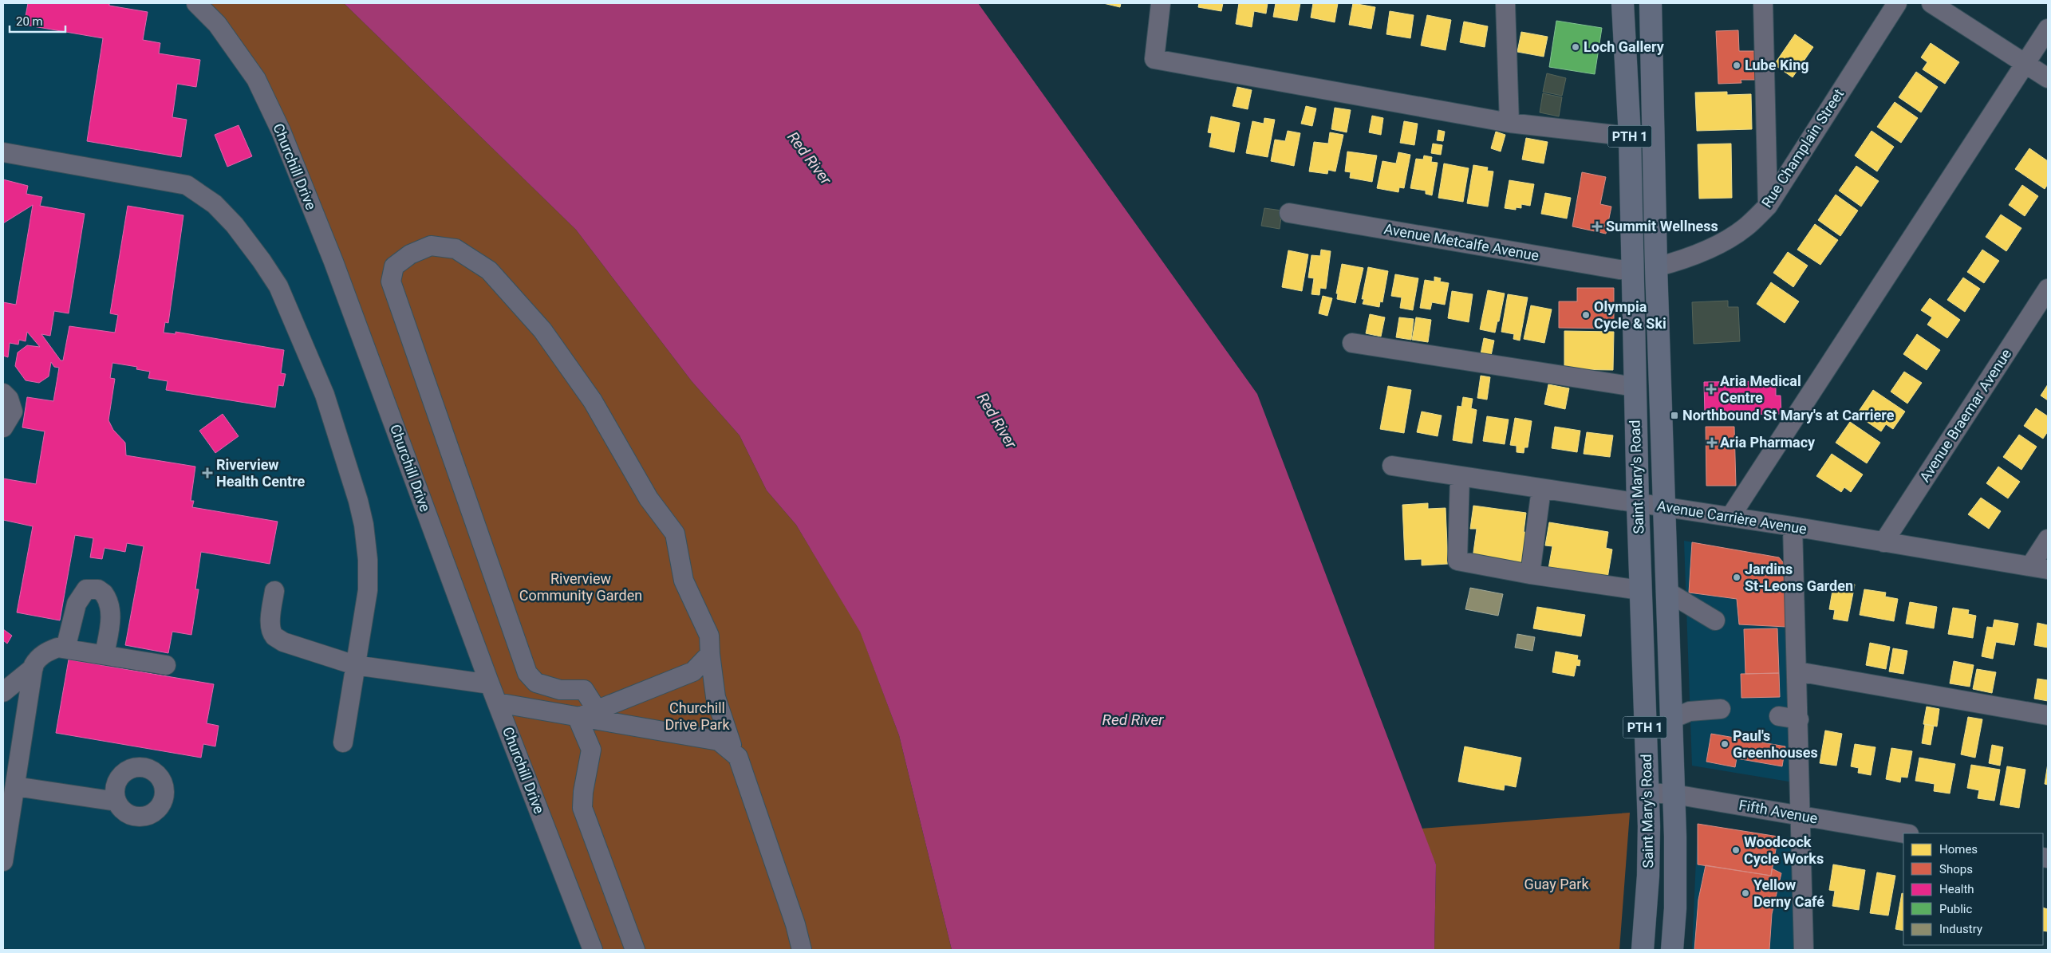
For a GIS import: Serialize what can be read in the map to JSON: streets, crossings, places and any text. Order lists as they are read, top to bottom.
{
  "streets": {
    "highway": ["PTH 1", "Saint Mary's Road"],
    "street": [
      "Rue Champlain Street",
      "Churchill Drive",
      "Avenue Metcalfe Avenue",
      "Avenue Braemar Avenue",
      "Avenue Carrière Avenue",
      "Fifth Avenue"
    ]
  },
  "crossings": [
    ["Rue Champlain Street", "Saint Mary's Road"],
    ["Avenue Metcalfe Avenue", "Saint Mary's Road"],
    ["Avenue Braemar Avenue", "Avenue Carrière Avenue"],
    ["Saint Mary's Road", "Avenue Carrière Avenue"],
    ["Saint Mary's Road", "Fifth Avenue"]
  ],
  "water": ["Red River"],
  "parks": ["Riverview Community Garden", "Churchill Drive Park", "Guay Park"],
  "places": {
    "other": [
      "Loch Gallery",
      "Lube King",
      "Olympia Cycle & Ski",
      "Jardins St-Leons Garden",
      "Paul's Greenhouses",
      "Woodcock Cycle Works",
      "Yellow Derny Café"
    ],
    "health": [
      "Summit Wellness",
      "Aria Medical Centre",
      "Aria Pharmacy",
      "Riverview Health Centre"
    ],
    "transit": ["Northbound St Mary's at Carriere"]
  },
  "legend": [
    "Homes",
    "Shops",
    "Health",
    "Public",
    "Industry"
  ],
  "scale_bar": "20 m"
}
